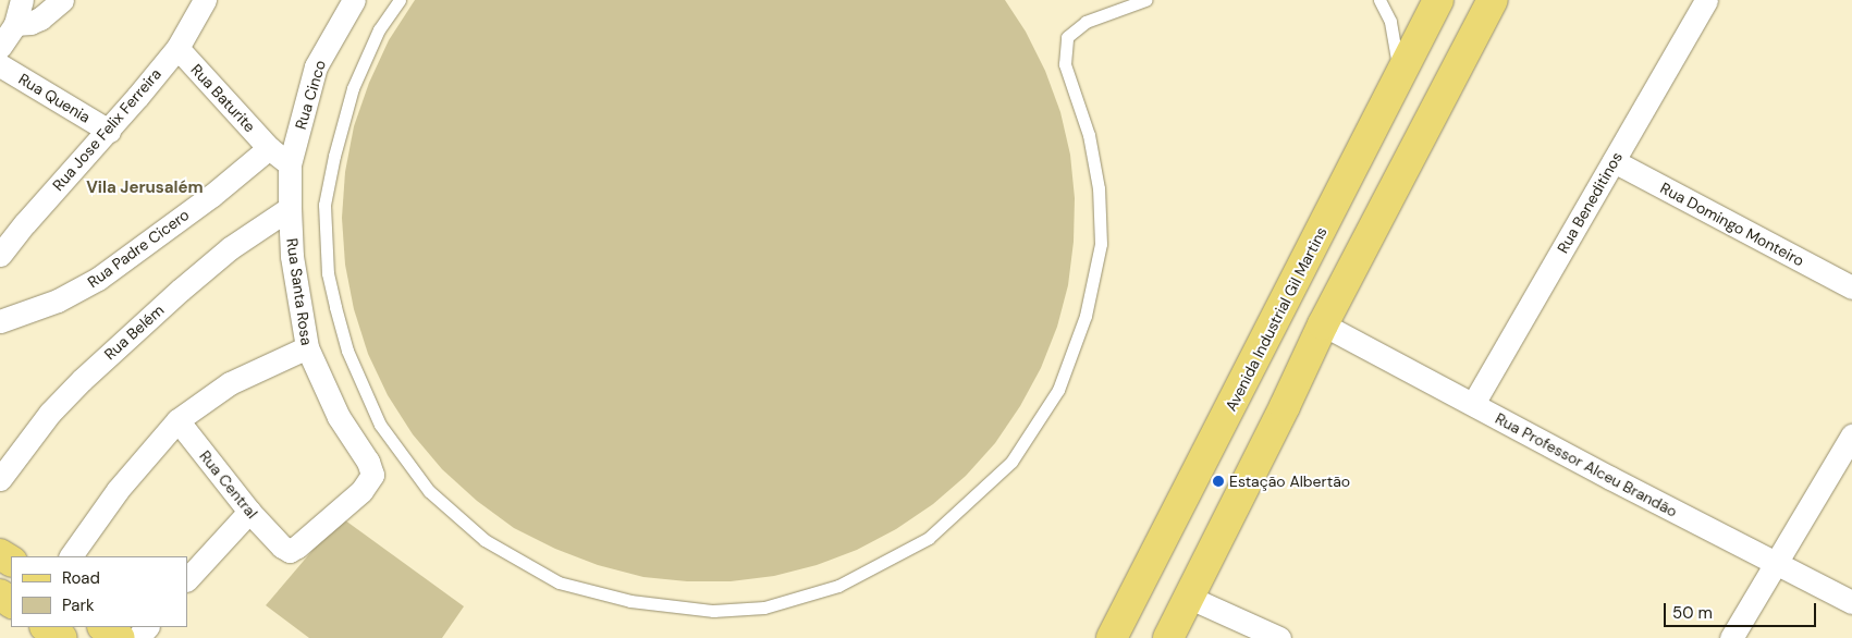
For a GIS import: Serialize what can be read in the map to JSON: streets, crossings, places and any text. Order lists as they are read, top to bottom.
{
  "streets": {
    "main road": ["Avenida Industrial Gil Martins"],
    "street": [
      "Rua Cinco",
      "Rua Quenia",
      "Rua Baturite",
      "Rua Jose Felix Ferreira",
      "Rua Beneditinos",
      "Rua Domingo Monteiro",
      "Rua Padre Cicero",
      "Rua Santa Rosa",
      "Rua Belém",
      "Rua Professor Alceu Brandão",
      "Rua Central"
    ]
  },
  "crossings": [
    ["Rua Cinco", "Rua Santa Rosa"],
    ["Rua Quenia", "Rua Jose Felix Ferreira"],
    ["Rua Baturite", "Rua Jose Felix Ferreira"],
    ["Rua Baturite", "Rua Padre Cicero"],
    ["Rua Beneditinos", "Rua Domingo Monteiro"],
    ["Rua Beneditinos", "Rua Professor Alceu Brandão"],
    ["Rua Santa Rosa", "Rua Belém"],
    ["Rua Santa Rosa", "Rua Central"]
  ],
  "districts": ["Vila Jerusalém"],
  "places": ["Estação Albertão"],
  "legend": ["Road", "Park"],
  "scale_bar": "50 m"
}
